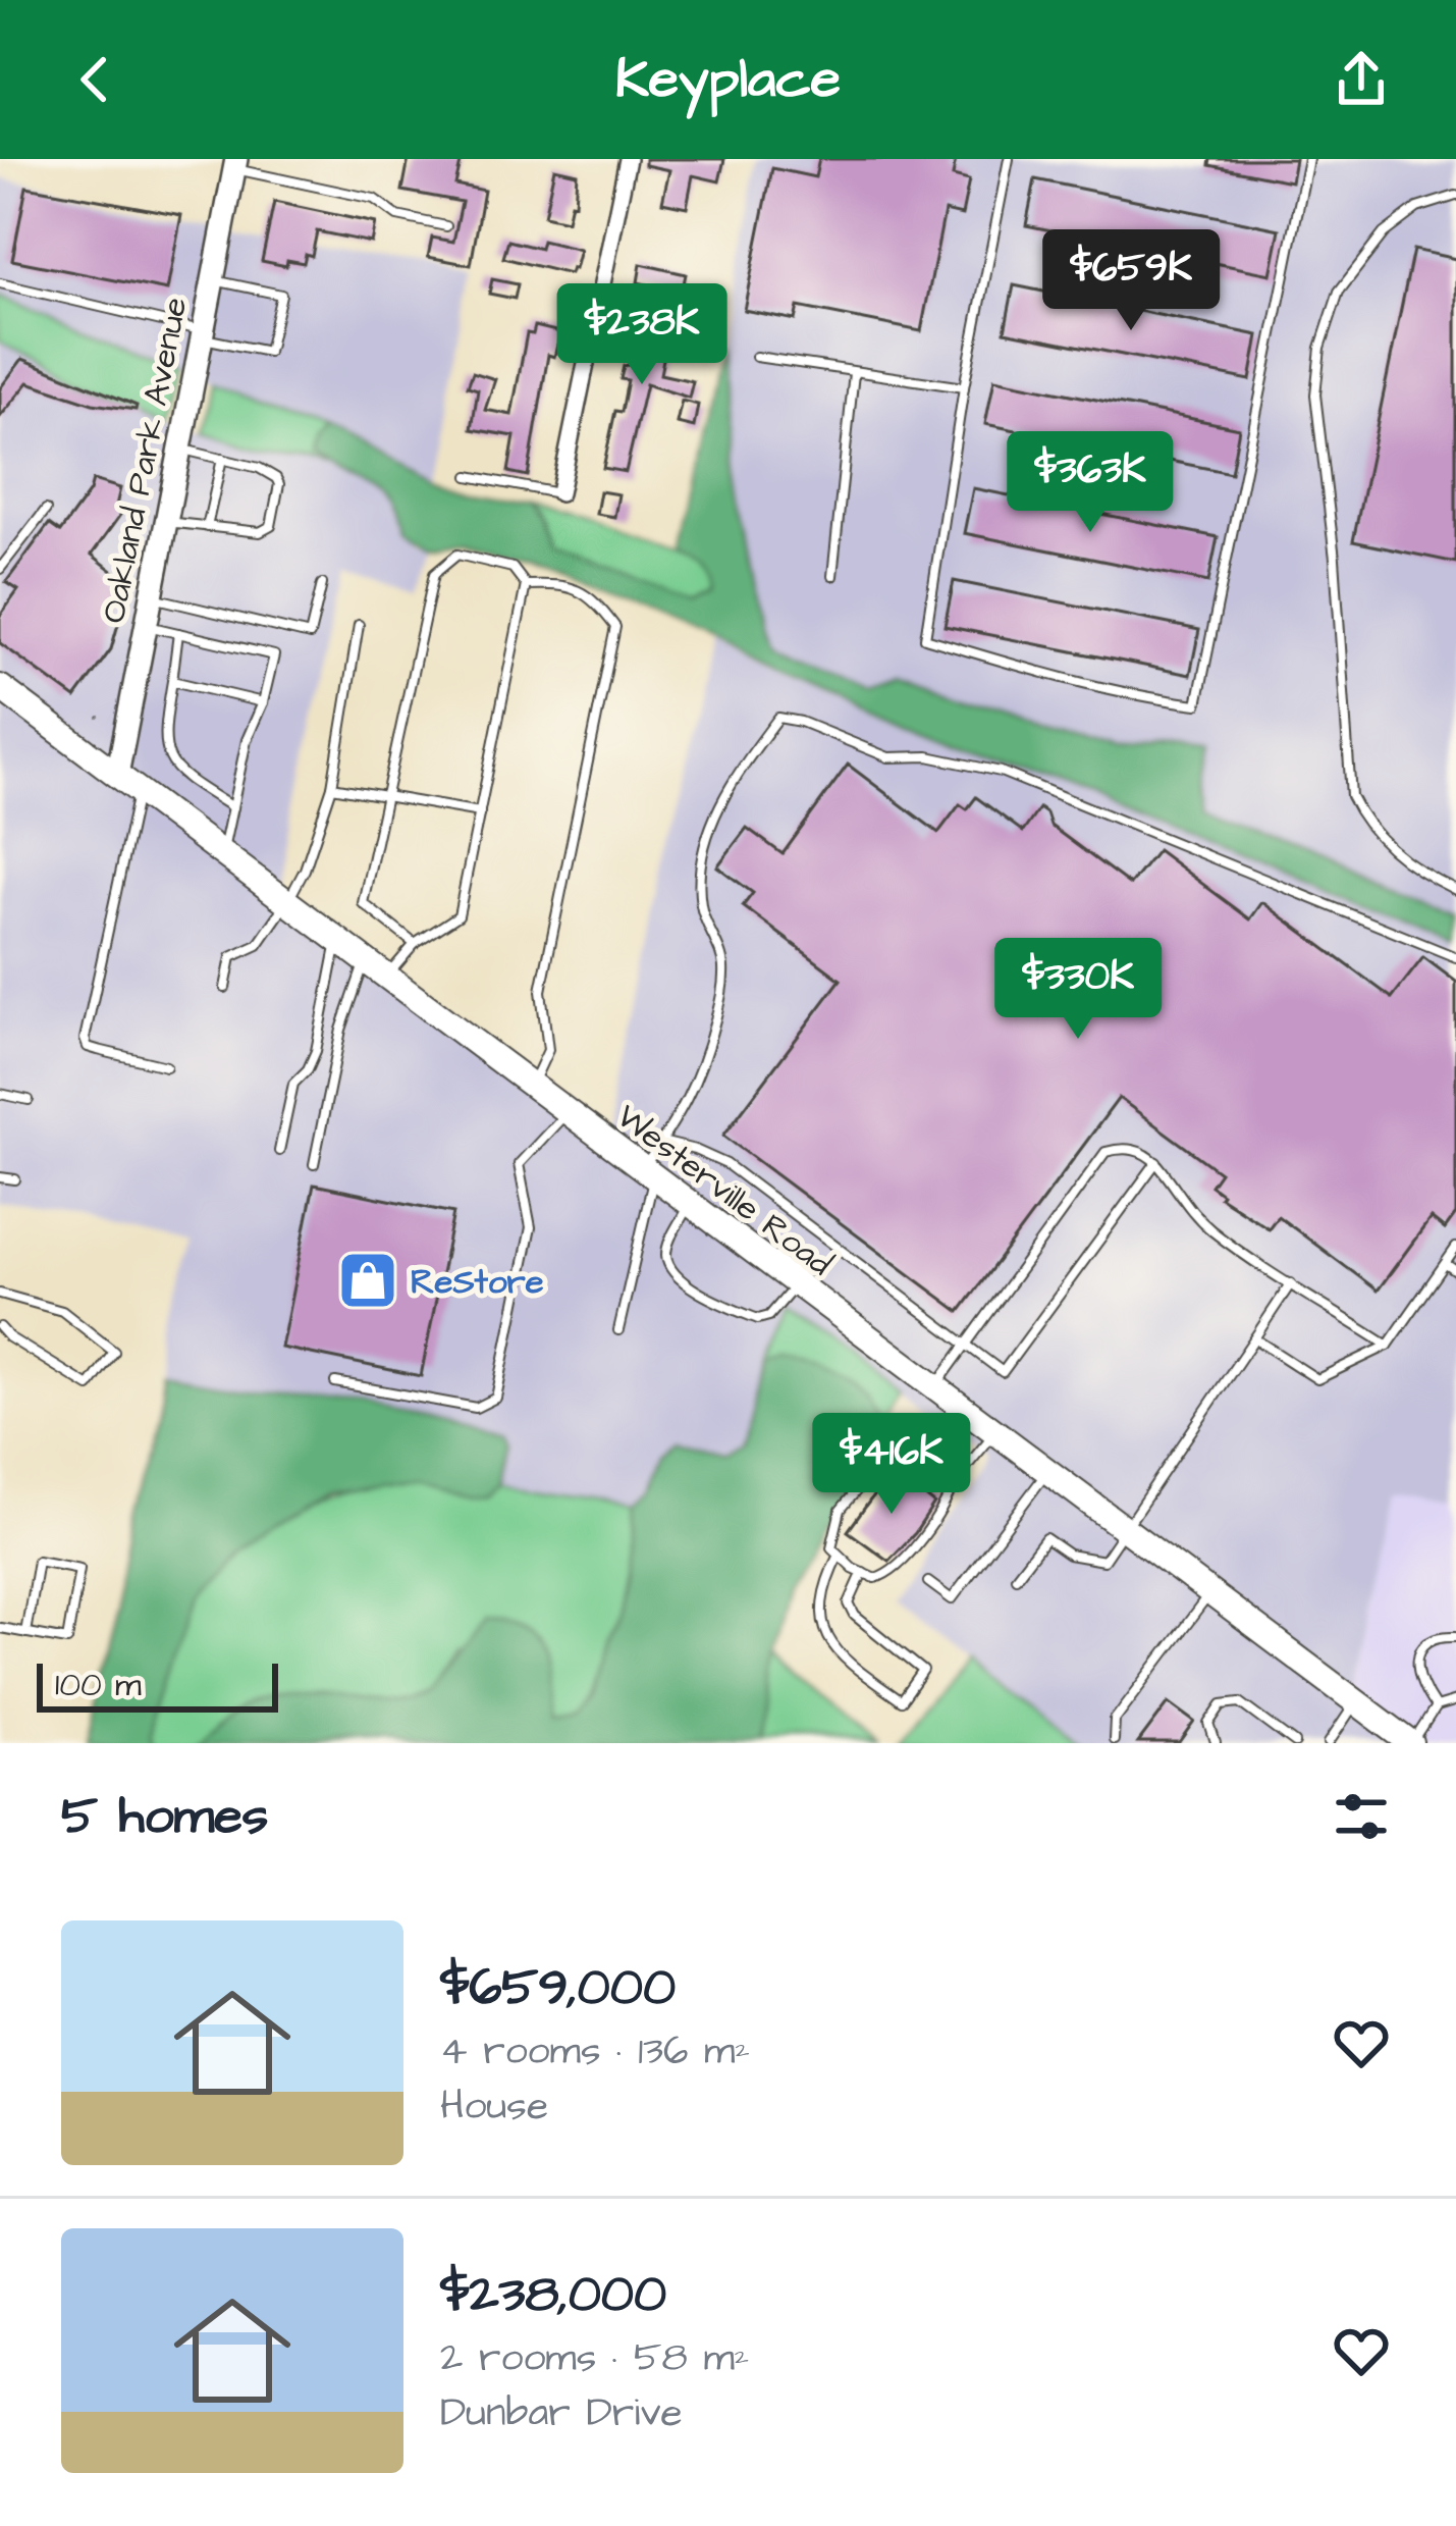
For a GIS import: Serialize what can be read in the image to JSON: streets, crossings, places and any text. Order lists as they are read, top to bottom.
{
  "streets": {
    "main road": ["Oakland Park Avenue", "Westerville Road"]
  },
  "crossings": [
    ["Oakland Park Avenue", "Westerville Road"]
  ],
  "places": {
    "shop": ["ReStore"]
  },
  "scale_bar": "100 m",
  "page": {
    "header": "Keyplace",
    "price": [
      "$659K",
      "$238K",
      "$363K",
      "$330K",
      "$416K"
    ],
    "scale": "100 m",
    "heading": "5 homes",
    "list": [
      {
        "name": "$659,000",
        "note": "4 rooms · 136 m² · House"
      },
      {
        "name": "$238,000",
        "note": "2 rooms · 58 m² · Dunbar Drive"
      }
    ]
  }
}
